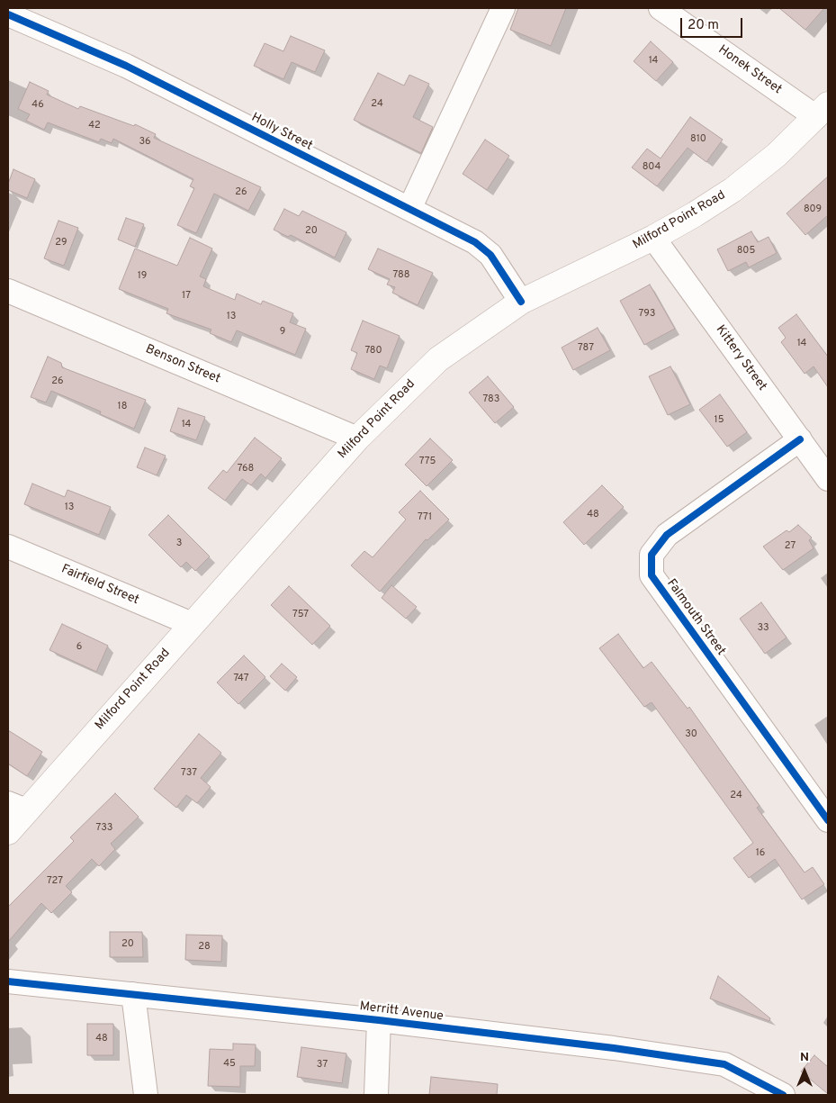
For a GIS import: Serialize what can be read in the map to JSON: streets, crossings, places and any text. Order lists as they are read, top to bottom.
{
  "streets": {
    "main road": ["Milford Point Road"],
    "street": [
      "Honek Street",
      "Holly Street",
      "Kittery Street",
      "Benson Street",
      "Fairfield Street",
      "Falmouth Street",
      "Merritt Avenue"
    ]
  },
  "crossings": [
    ["Honek Street", "Milford Point Road"],
    ["Holly Street", "Milford Point Road"],
    ["Milford Point Road", "Kittery Street"],
    ["Milford Point Road", "Benson Street"],
    ["Milford Point Road", "Fairfield Street"],
    ["Kittery Street", "Falmouth Street"]
  ],
  "house_numbers": [
    "14",
    "24",
    "46",
    "42",
    "810",
    "36",
    "804",
    "26",
    "809",
    "20",
    "29",
    "805",
    "788",
    "19",
    "17",
    "793",
    "13",
    "9",
    "14",
    "787",
    "780",
    "26",
    "783",
    "18",
    "15",
    "14",
    "775",
    "768",
    "13",
    "48",
    "771",
    "3",
    "27",
    "757",
    "33",
    "6",
    "747",
    "30",
    "737",
    "24",
    "733",
    "16",
    "727",
    "20",
    "28",
    "48",
    "45",
    "37"
  ],
  "scale_bar": "20 m",
  "north": "top"
}
